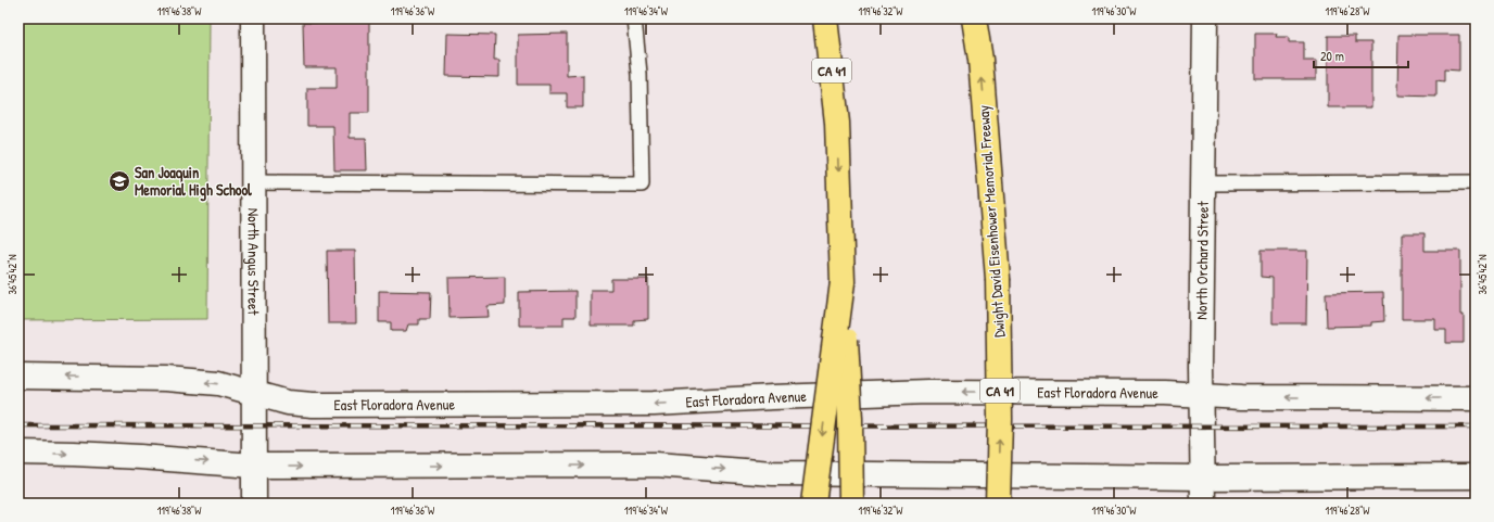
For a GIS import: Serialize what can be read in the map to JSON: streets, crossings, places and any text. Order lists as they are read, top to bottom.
{
  "streets": {
    "highway": ["CA 41", "Dwight David Eisenhower Memorial Freeway"],
    "street": ["North Angus Street", "North Orchard Street", "East Floradora Avenue"]
  },
  "crossings": [
    ["North Angus Street", "East Floradora Avenue"],
    ["North Orchard Street", "East Floradora Avenue"]
  ],
  "places": {
    "school or university": ["San Joaquin Memorial High School"]
  },
  "scale_bar": "20 m",
  "coordinates": [
    "119°46'38\"W",
    "119°46'36\"W",
    "119°46'34\"W",
    "119°46'32\"W",
    "119°46'30\"W",
    "119°46'28\"W",
    "36°45'42\"N"
  ]
}
